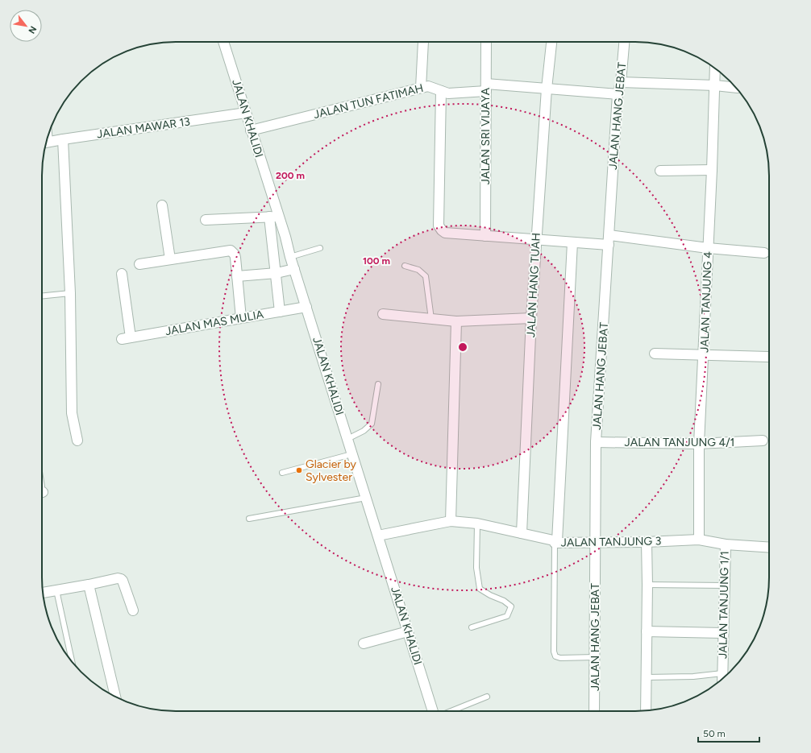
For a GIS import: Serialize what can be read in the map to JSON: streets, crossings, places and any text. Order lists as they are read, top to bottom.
{
  "streets": {
    "street": [
      "JALAN TUN FATIMAH",
      "JALAN HANG JEBAT",
      "JALAN KHALIDI",
      "JALAN MAWAR 13",
      "JALAN SRI VIJAYA",
      "JALAN HANG TUAH",
      "JALAN TANJUNG 4",
      "JALAN MAS MULIA",
      "JALAN TANJUNG 4/1",
      "JALAN TANJUNG 3",
      "JALAN TANJUNG 1/1"
    ]
  },
  "crossings": [
    ["JALAN TUN FATIMAH", "JALAN HANG JEBAT"],
    ["JALAN TUN FATIMAH", "JALAN KHALIDI"],
    ["JALAN TUN FATIMAH", "JALAN SRI VIJAYA"],
    ["JALAN TUN FATIMAH", "JALAN HANG TUAH"],
    ["JALAN HANG JEBAT", "JALAN TANJUNG 4/1"],
    ["JALAN HANG JEBAT", "JALAN TANJUNG 3"],
    ["JALAN KHALIDI", "JALAN MAWAR 13"],
    ["JALAN KHALIDI", "JALAN MAS MULIA"],
    ["JALAN KHALIDI", "JALAN TANJUNG 3"],
    ["JALAN HANG TUAH", "JALAN TANJUNG 3"],
    ["JALAN TANJUNG 4", "JALAN TANJUNG 4/1"],
    ["JALAN TANJUNG 4", "JALAN TANJUNG 3"],
    ["JALAN TANJUNG 3", "JALAN TANJUNG 1/1"]
  ],
  "places": ["Glacier by Sylvester"],
  "scale_bar": "50 m",
  "north": "bottom right",
  "rings": ["200 m", "100 m"]
}
